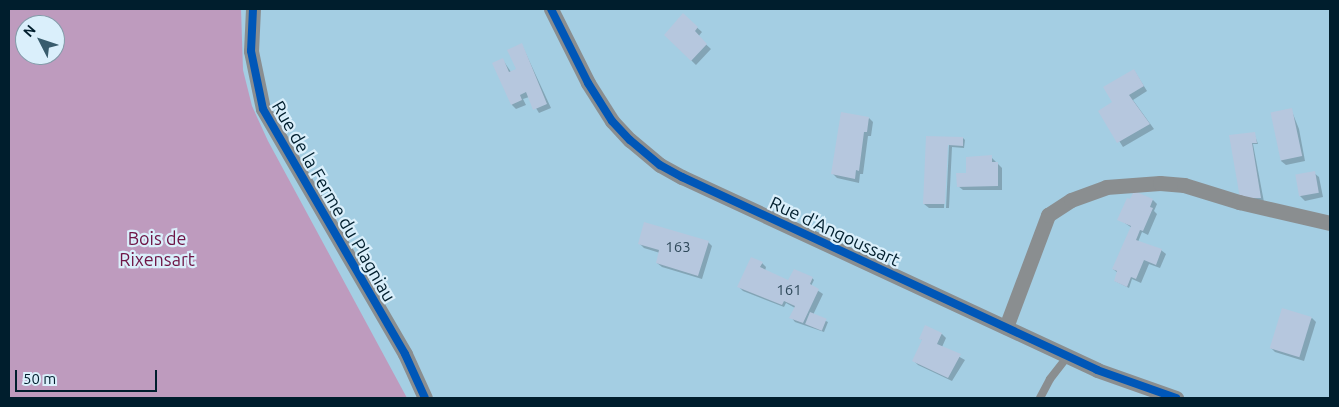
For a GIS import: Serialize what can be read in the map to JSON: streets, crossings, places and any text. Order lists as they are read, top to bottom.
{
  "streets": {
    "street": ["Rue de la Ferme du Plagniau", "Rue d'Angoussart"]
  },
  "parks": ["Bois de Rixensart"],
  "house_numbers": ["163", "161"],
  "scale_bar": "50 m",
  "north": "top left"
}
